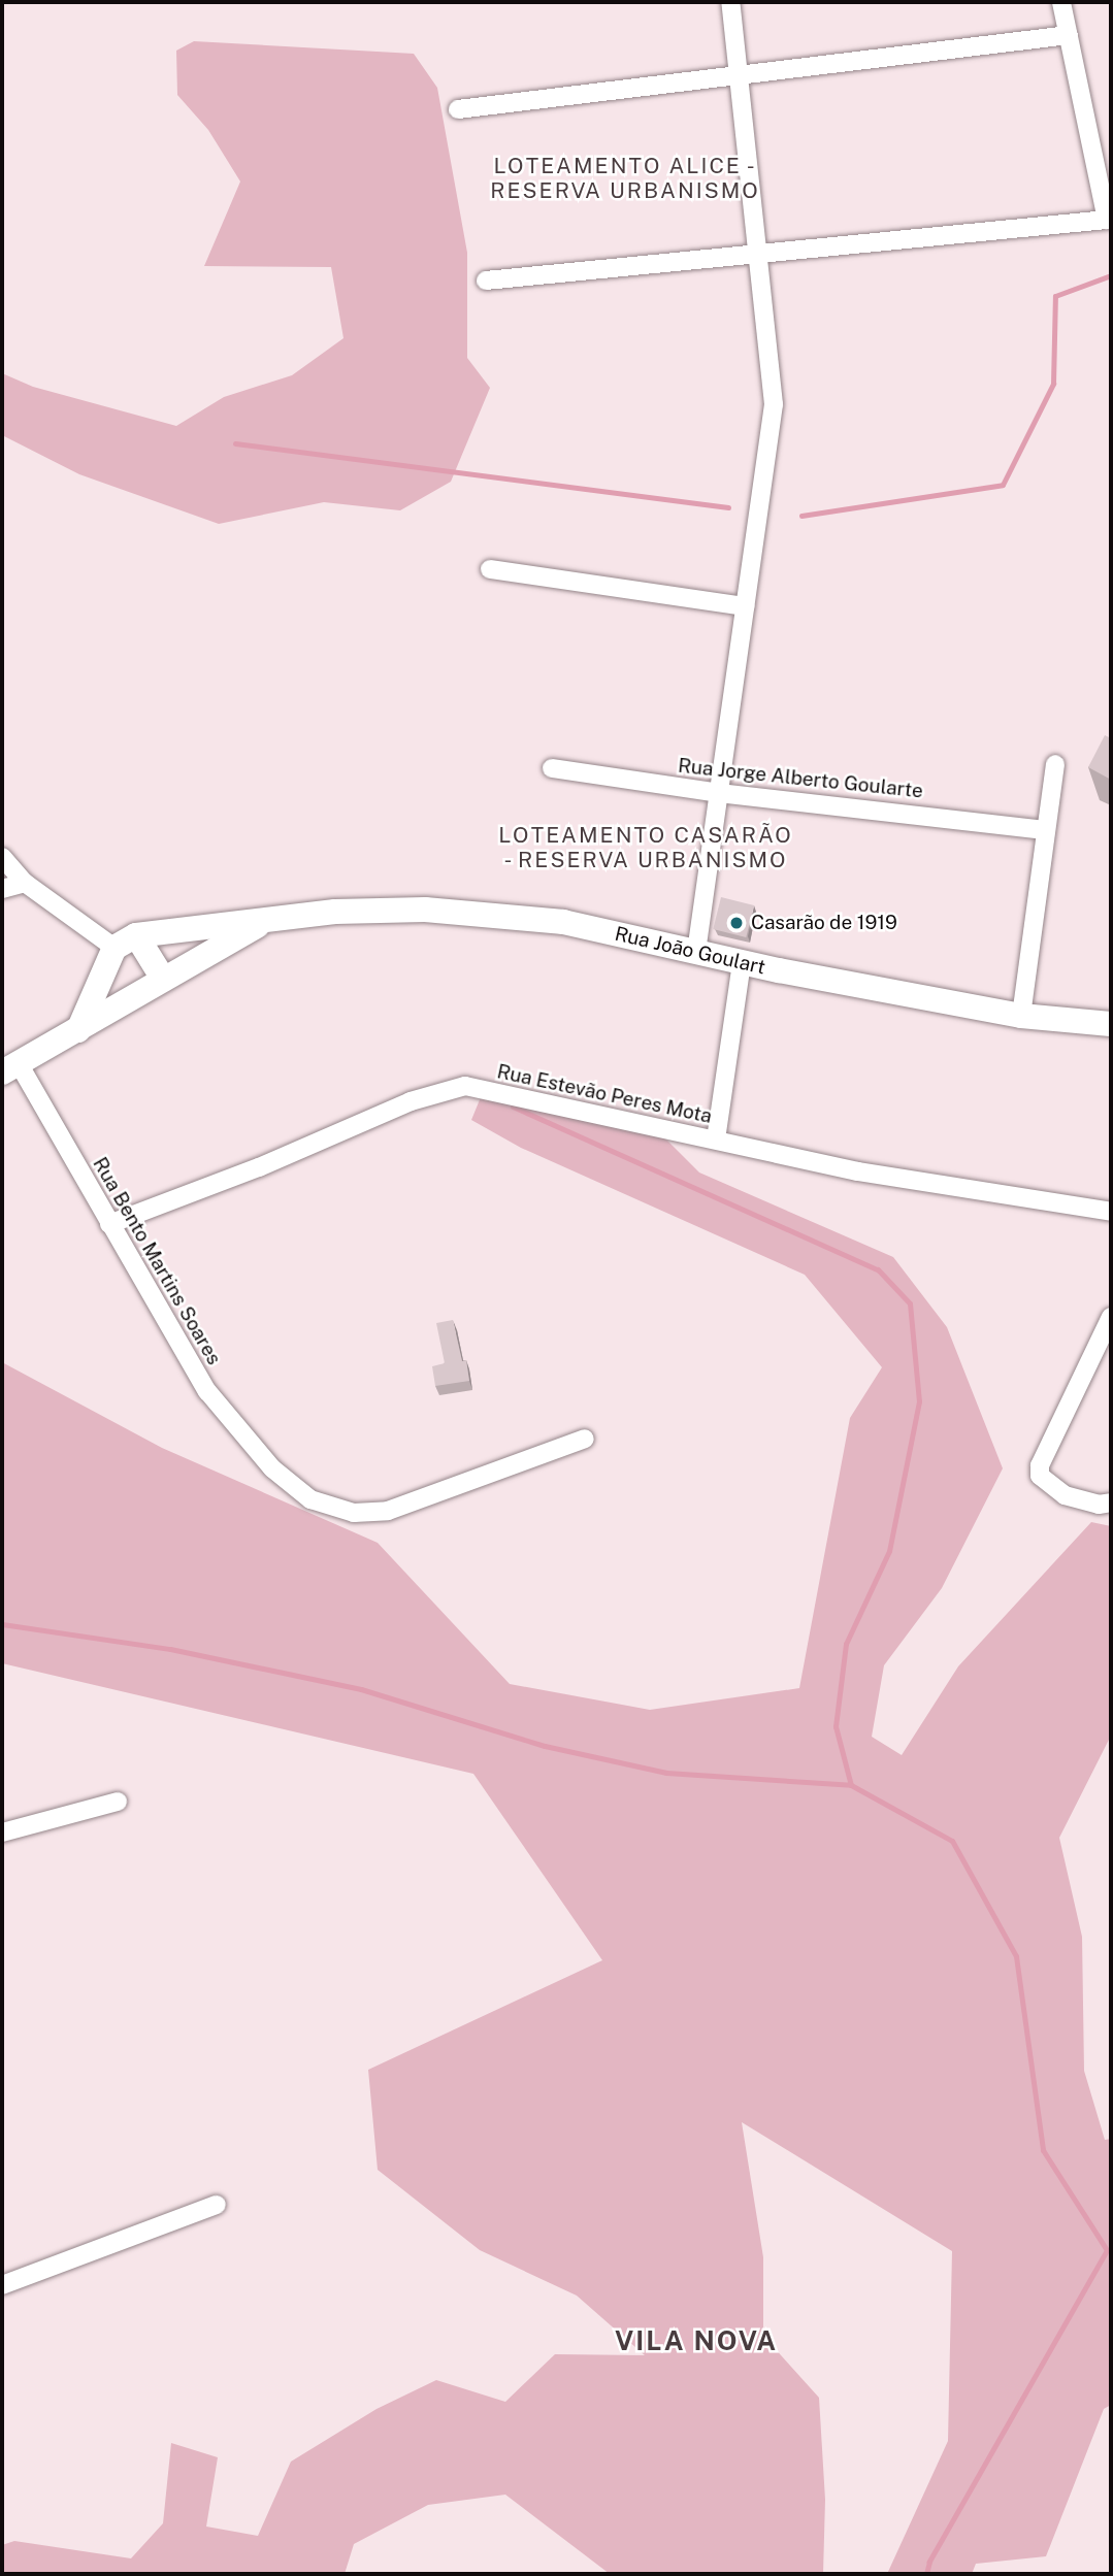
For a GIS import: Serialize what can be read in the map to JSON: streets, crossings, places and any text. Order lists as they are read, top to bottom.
{
  "streets": {
    "street": [
      "Rua Jorge Alberto Goularte",
      "Rua João Goulart",
      "Rua Estevão Peres Mota",
      "Rua Bento Martins Soares"
    ]
  },
  "crossings": [
    ["Rua João Goulart", "Rua Bento Martins Soares"],
    ["Rua Estevão Peres Mota", "Rua Bento Martins Soares"]
  ],
  "districts": ["LOTEAMENTO ALICE - RESERVA URBANISMO", "LOTEAMENTO CASARÃO - RESERVA URBANISMO", "VILA NOVA"],
  "places": ["Casarão de 1919"]
}
